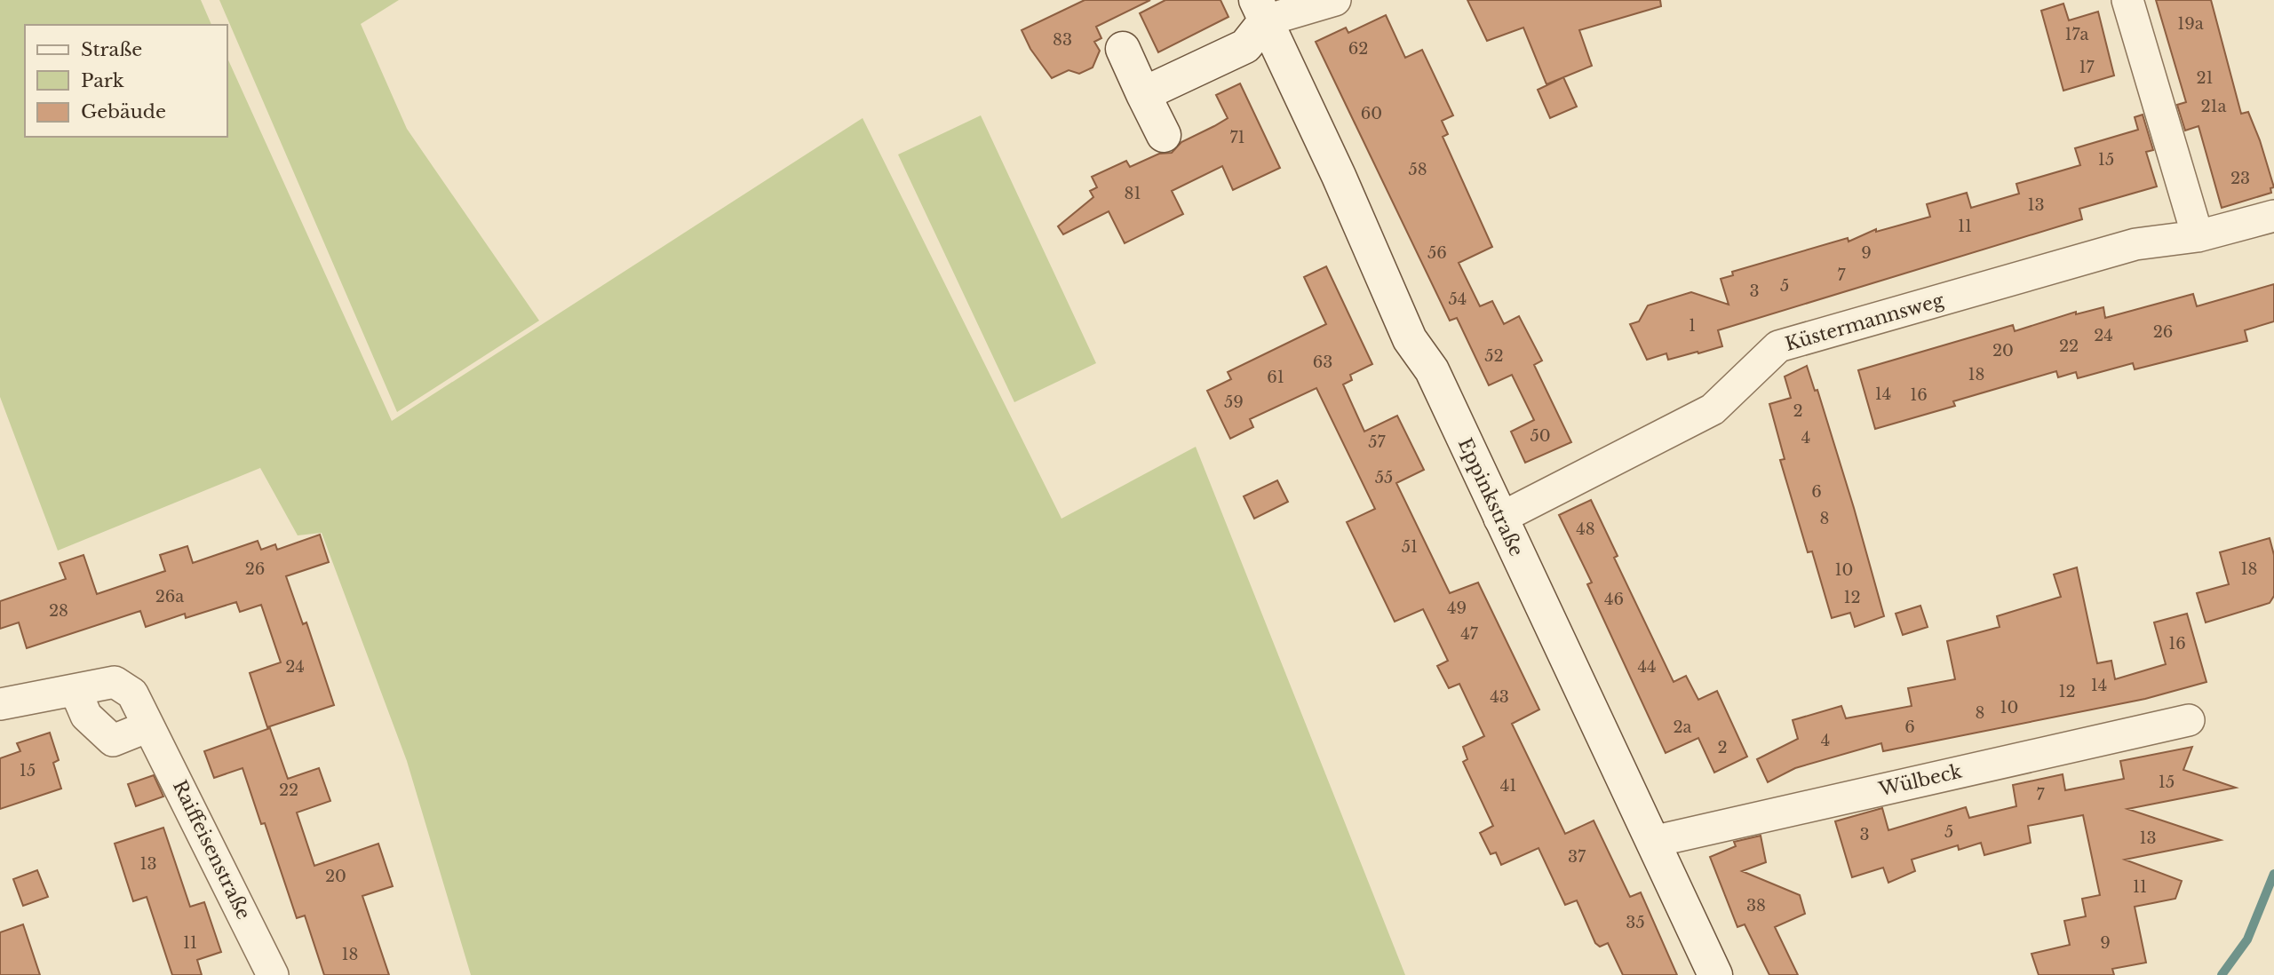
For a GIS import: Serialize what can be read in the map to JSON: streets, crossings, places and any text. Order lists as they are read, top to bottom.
{
  "streets": {
    "street": [
      "Küstermannsweg",
      "Eppinkstraße",
      "Wülbeck",
      "Raiffeisenstraße"
    ]
  },
  "crossings": [
    ["Küstermannsweg", "Eppinkstraße"],
    ["Eppinkstraße", "Wülbeck"]
  ],
  "house_numbers": [
    "19a",
    "17a",
    "83",
    "62",
    "17",
    "21",
    "21a",
    "60",
    "71",
    "15",
    "58",
    "23",
    "81",
    "13",
    "11",
    "56",
    "9",
    "7",
    "5",
    "3",
    "54",
    "1",
    "26",
    "24",
    "22",
    "20",
    "52",
    "63",
    "18",
    "61",
    "14",
    "16",
    "59",
    "2",
    "50",
    "4",
    "57",
    "55",
    "6",
    "8",
    "48",
    "51",
    "26",
    "18",
    "10",
    "26a",
    "12",
    "46",
    "49",
    "28",
    "47",
    "16",
    "24",
    "44",
    "14",
    "12",
    "43",
    "10",
    "8",
    "2a",
    "6",
    "4",
    "2",
    "15",
    "15",
    "41",
    "22",
    "7",
    "5",
    "3",
    "13",
    "37",
    "13",
    "20",
    "11",
    "38",
    "35",
    "11",
    "9",
    "18"
  ],
  "legend": ["Straße", "Park", "Gebäude"]
}
